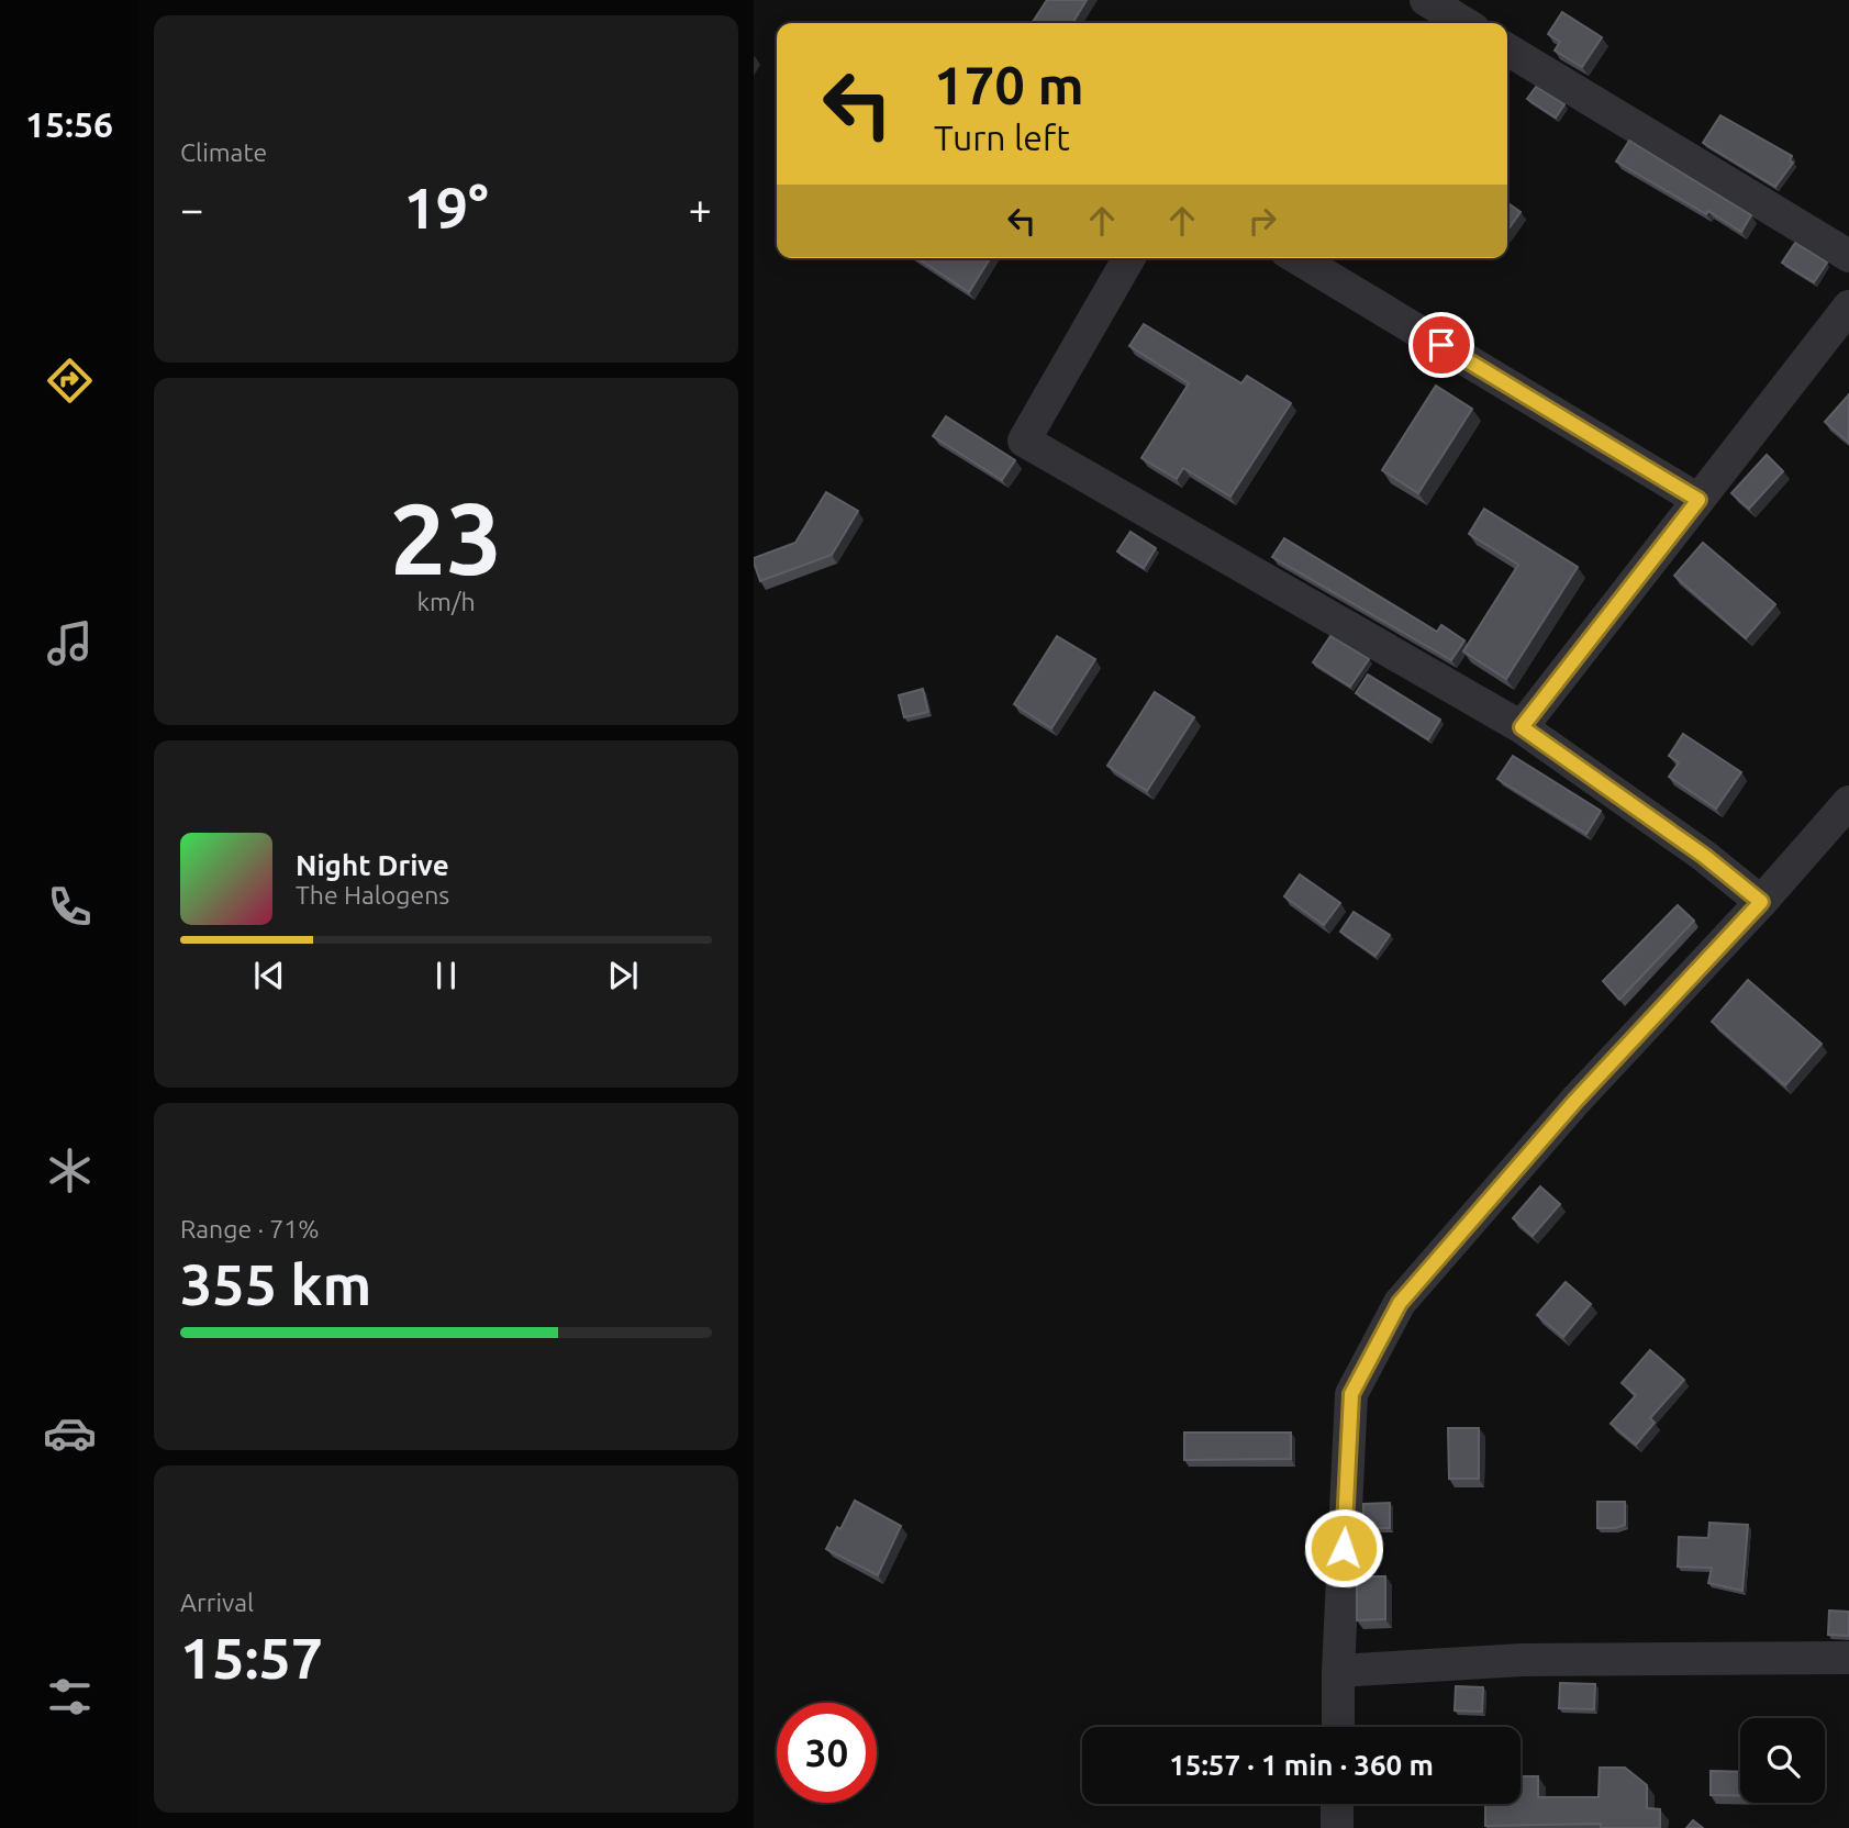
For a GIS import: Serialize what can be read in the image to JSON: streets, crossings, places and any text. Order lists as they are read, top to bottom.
{
  "page": {
    "tabs": "15:56",
    "tile": [
      "Climate",
      ["23", "km/h"],
      ["Range · 71%", "355 km"],
      ["Arrival", "15:57"]
    ],
    "turn": ["170 m", "Turn left"],
    "heat": ["−", "19°", "+"],
    "song": ["Night Drive", "The Halogens"],
    "limit": "30",
    "trip": "15:57 · 1 min · 360 m"
  }
}
